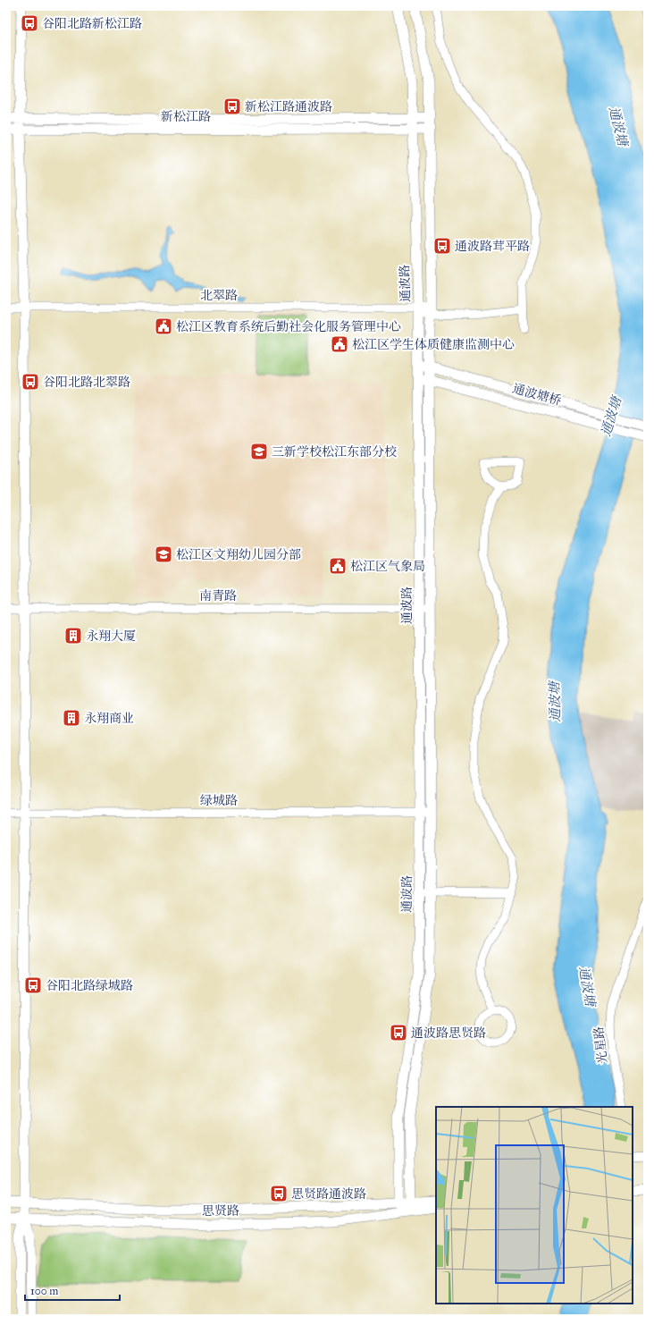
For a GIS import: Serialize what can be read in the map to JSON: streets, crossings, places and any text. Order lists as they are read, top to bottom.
{
  "streets": {
    "main road": [
      "新松江路",
      "通波路",
      "通波塘桥",
      "思贤路"
    ],
    "street": [
      "北翠路",
      "南青路",
      "绿城路",
      "光星路"
    ]
  },
  "crossings": [
    ["新松江路", "通波路"],
    ["通波路", "北翠路"],
    ["通波路", "通波塘桥"],
    ["通波路", "南青路"],
    ["通波路", "绿城路"],
    ["通波路", "思贤路"]
  ],
  "water": ["通波塘"],
  "places": {
    "bus stop": [
      "谷阳北路新松江路",
      "新松江路通波路",
      "通波路茸平路",
      "谷阳北路北翠路",
      "谷阳北路绿城路",
      "通波路思贤路",
      "思贤路通波路"
    ],
    "public building": ["松江区教育系统后勤社会化服务管理中心", "松江区学生体质健康监测中心", "松江区气象局"],
    "school or university": ["三新学校松江东部分校", "松江区文翔幼儿园分部"],
    "building": ["永翔大厦", "永翔商业"]
  },
  "scale_bar": "100 m"
}
